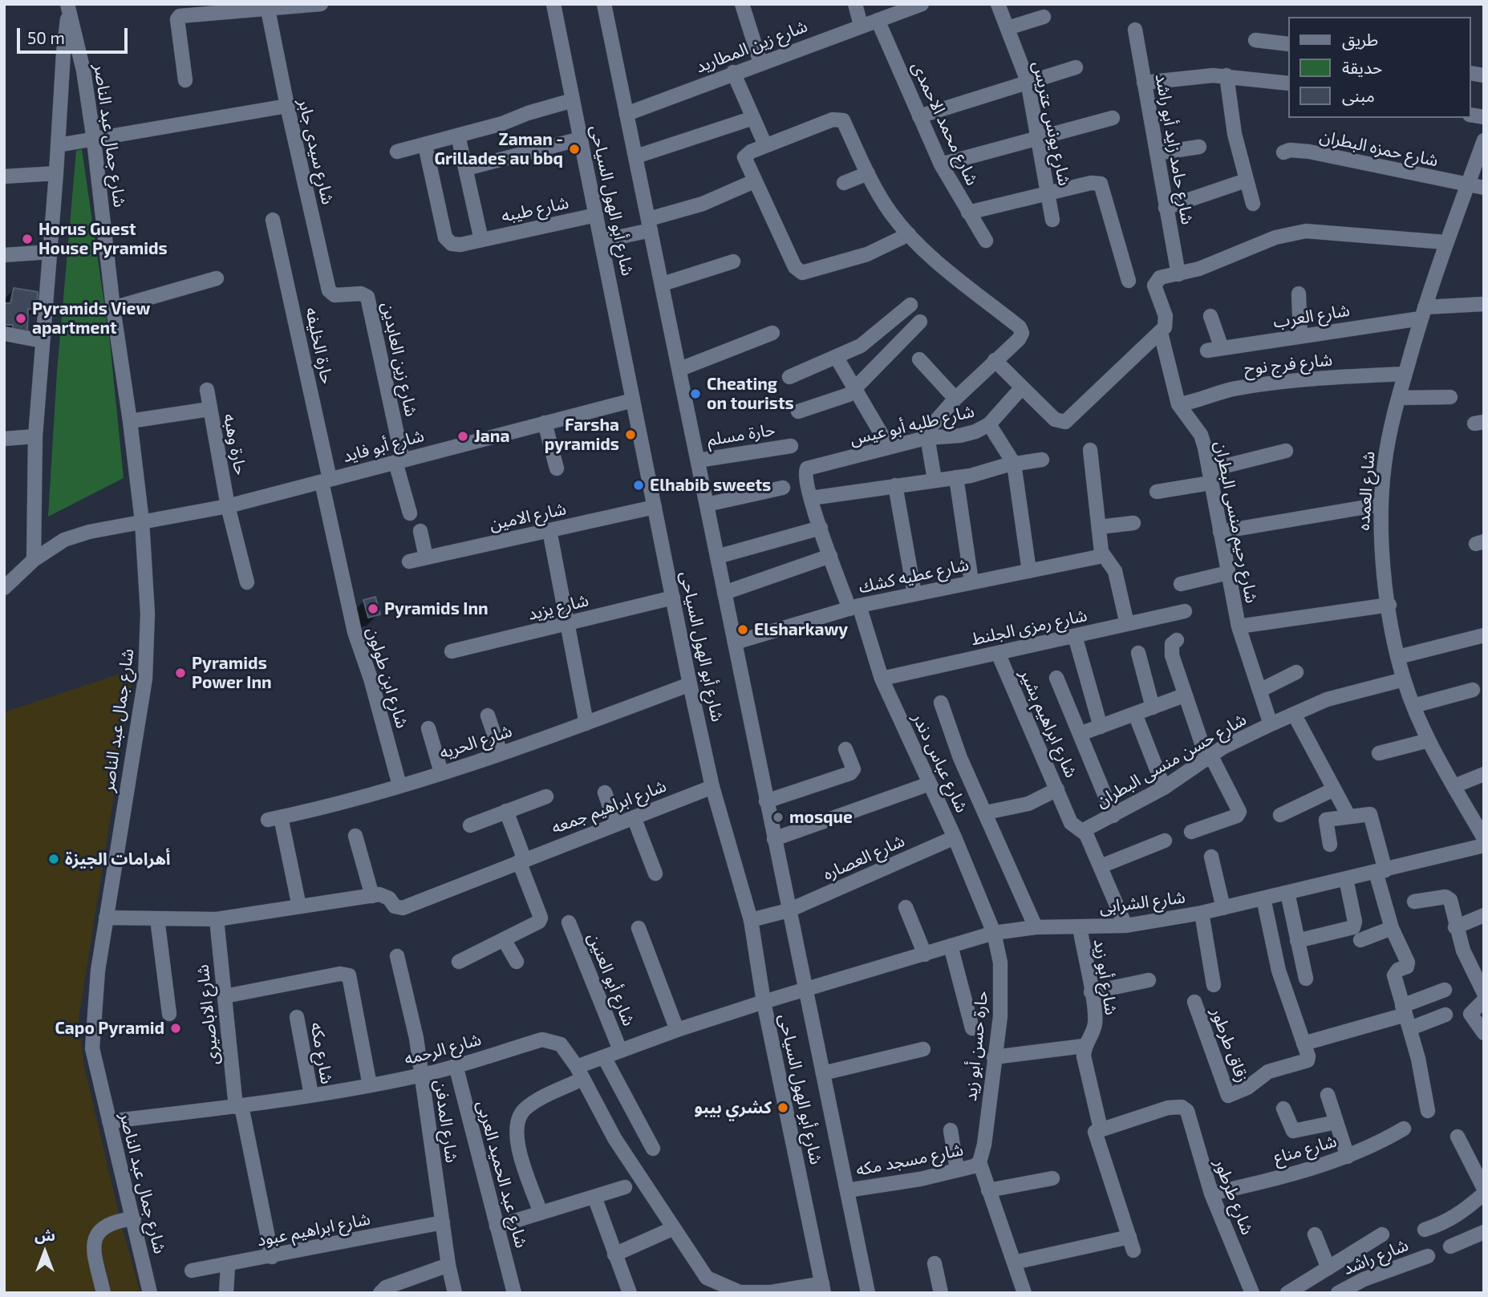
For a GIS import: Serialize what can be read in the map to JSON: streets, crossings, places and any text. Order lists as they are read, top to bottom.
{
  "streets": {
    "street": [
      "شارع زين المطاريد",
      "شارع محمد الاحمدى",
      "شارع يونس عتريس",
      "شارع جمال عبد الناصر",
      "شارع حمزه البطران",
      "شارع حامد زايد أبو راشد",
      "شارع سيدى جابر",
      "شارع أبو الهول السياحى",
      "شارع طيبه",
      "شارع العرب",
      "حارة الخليفه",
      "شارع زين العابدين",
      "شارع فرج نوح",
      "شارع طلبه أبو عيس",
      "حارة مسلم",
      "حارة وهبه",
      "شارع أبو فايد",
      "شارع العمده",
      "شارع الامين",
      "شارع رحيم منسى البطران",
      "شارع عطيه كشك",
      "شارع يزيد",
      "شارع رمزى الجلنط",
      "شارع ابن طولون",
      "شارع ابراهيم بشير",
      "شارع الحريه",
      "شارع حسن منسى البطران",
      "شارع عباس دندر",
      "شارع ابراهيم جمعه",
      "شارع العصاره",
      "شارع الشرابى",
      "شارع أبو زيد",
      "شارع أبو العنين",
      "شارع الاباصيرى",
      "زقاق طرطور",
      "حارة حسن أبو زيد",
      "شارع الرحمه",
      "شارع مكه",
      "شارع المدفن",
      "شارع مناع",
      "شارع مسجد مكه",
      "شارع عبد الحميد العربى",
      "شارع طرطور",
      "شارع ابراهيم عبود",
      "شارع راشد"
    ]
  },
  "crossings": [
    ["شارع زين المطاريد", "شارع محمد الاحمدى"],
    ["شارع زين المطاريد", "شارع أبو الهول السياحى"],
    ["شارع جمال عبد الناصر", "شارع أبو فايد"],
    ["شارع جمال عبد الناصر", "شارع الرحمه"],
    ["شارع حمزه البطران", "شارع العمده"],
    ["شارع حامد زايد أبو راشد", "شارع رحيم منسى البطران"],
    ["شارع سيدى جابر", "شارع زين العابدين"],
    ["شارع أبو الهول السياحى", "شارع طيبه"],
    ["شارع أبو الهول السياحى", "حارة مسلم"],
    ["شارع أبو الهول السياحى", "شارع أبو فايد"],
    ["شارع أبو الهول السياحى", "شارع الامين"],
    ["شارع أبو الهول السياحى", "شارع عطيه كشك"],
    ["شارع أبو الهول السياحى", "شارع يزيد"],
    ["شارع أبو الهول السياحى", "شارع الحريه"],
    ["شارع أبو الهول السياحى", "شارع ابراهيم جمعه"],
    ["شارع أبو الهول السياحى", "شارع العصاره"],
    ["شارع أبو الهول السياحى", "شارع الشرابى"],
    ["شارع أبو الهول السياحى", "شارع الرحمه"],
    ["شارع أبو الهول السياحى", "شارع مسجد مكه"],
    ["شارع العرب", "شارع العمده"],
    ["حارة الخليفه", "شارع أبو فايد"],
    ["حارة الخليفه", "شارع ابن طولون"],
    ["شارع زين العابدين", "شارع أبو فايد"],
    ["شارع فرج نوح", "شارع العمده"],
    ["شارع فرج نوح", "شارع رحيم منسى البطران"],
    ["شارع طلبه أبو عيس", "شارع عطيه كشك"],
    ["شارع طلبه أبو عيس", "شارع عباس دندر"],
    ["حارة وهبه", "شارع أبو فايد"],
    ["شارع أبو فايد", "شارع ابن طولون"],
    ["شارع العمده", "شارع حسن منسى البطران"],
    ["شارع رحيم منسى البطران", "شارع حسن منسى البطران"],
    ["شارع عطيه كشك", "شارع عباس دندر"],
    ["شارع رمزى الجلنط", "شارع ابراهيم بشير"],
    ["شارع رمزى الجلنط", "شارع عباس دندر"],
    ["شارع ابن طولون", "شارع الحريه"],
    ["شارع ابراهيم بشير", "شارع حسن منسى البطران"],
    ["شارع ابراهيم بشير", "شارع الشرابى"],
    ["شارع عباس دندر", "شارع العصاره"],
    ["شارع عباس دندر", "شارع الشرابى"],
    ["شارع عباس دندر", "حارة حسن أبو زيد"],
    ["شارع الشرابى", "شارع أبو زيد"],
    ["شارع الشرابى", "حارة حسن أبو زيد"],
    ["شارع الاباصيرى", "شارع الرحمه"],
    ["شارع الاباصيرى", "شارع ابراهيم عبود"],
    ["حارة حسن أبو زيد", "شارع مسجد مكه"],
    ["شارع الرحمه", "شارع مكه"],
    ["شارع الرحمه", "شارع المدفن"],
    ["شارع الرحمه", "شارع عبد الحميد العربى"],
    ["شارع المدفن", "شارع ابراهيم عبود"],
    ["شارع مناع", "شارع طرطور"]
  ],
  "places": [
    "Zaman - Grillades au bbq",
    "Horus Guest House Pyramids",
    "Pyramids View apartment",
    "Cheating on tourists",
    "Farsha pyramids",
    "Jana",
    "Elhabib sweets",
    "Pyramids Inn",
    "Elsharkawy",
    "Pyramids Power Inn",
    "mosque",
    "أهرامات الجيزة",
    "Capo Pyramid",
    "كشري بيبو"
  ],
  "legend": ["طريق", "حديقة", "مبنى"],
  "scale_bar": "50 m",
  "north": "top"
}
